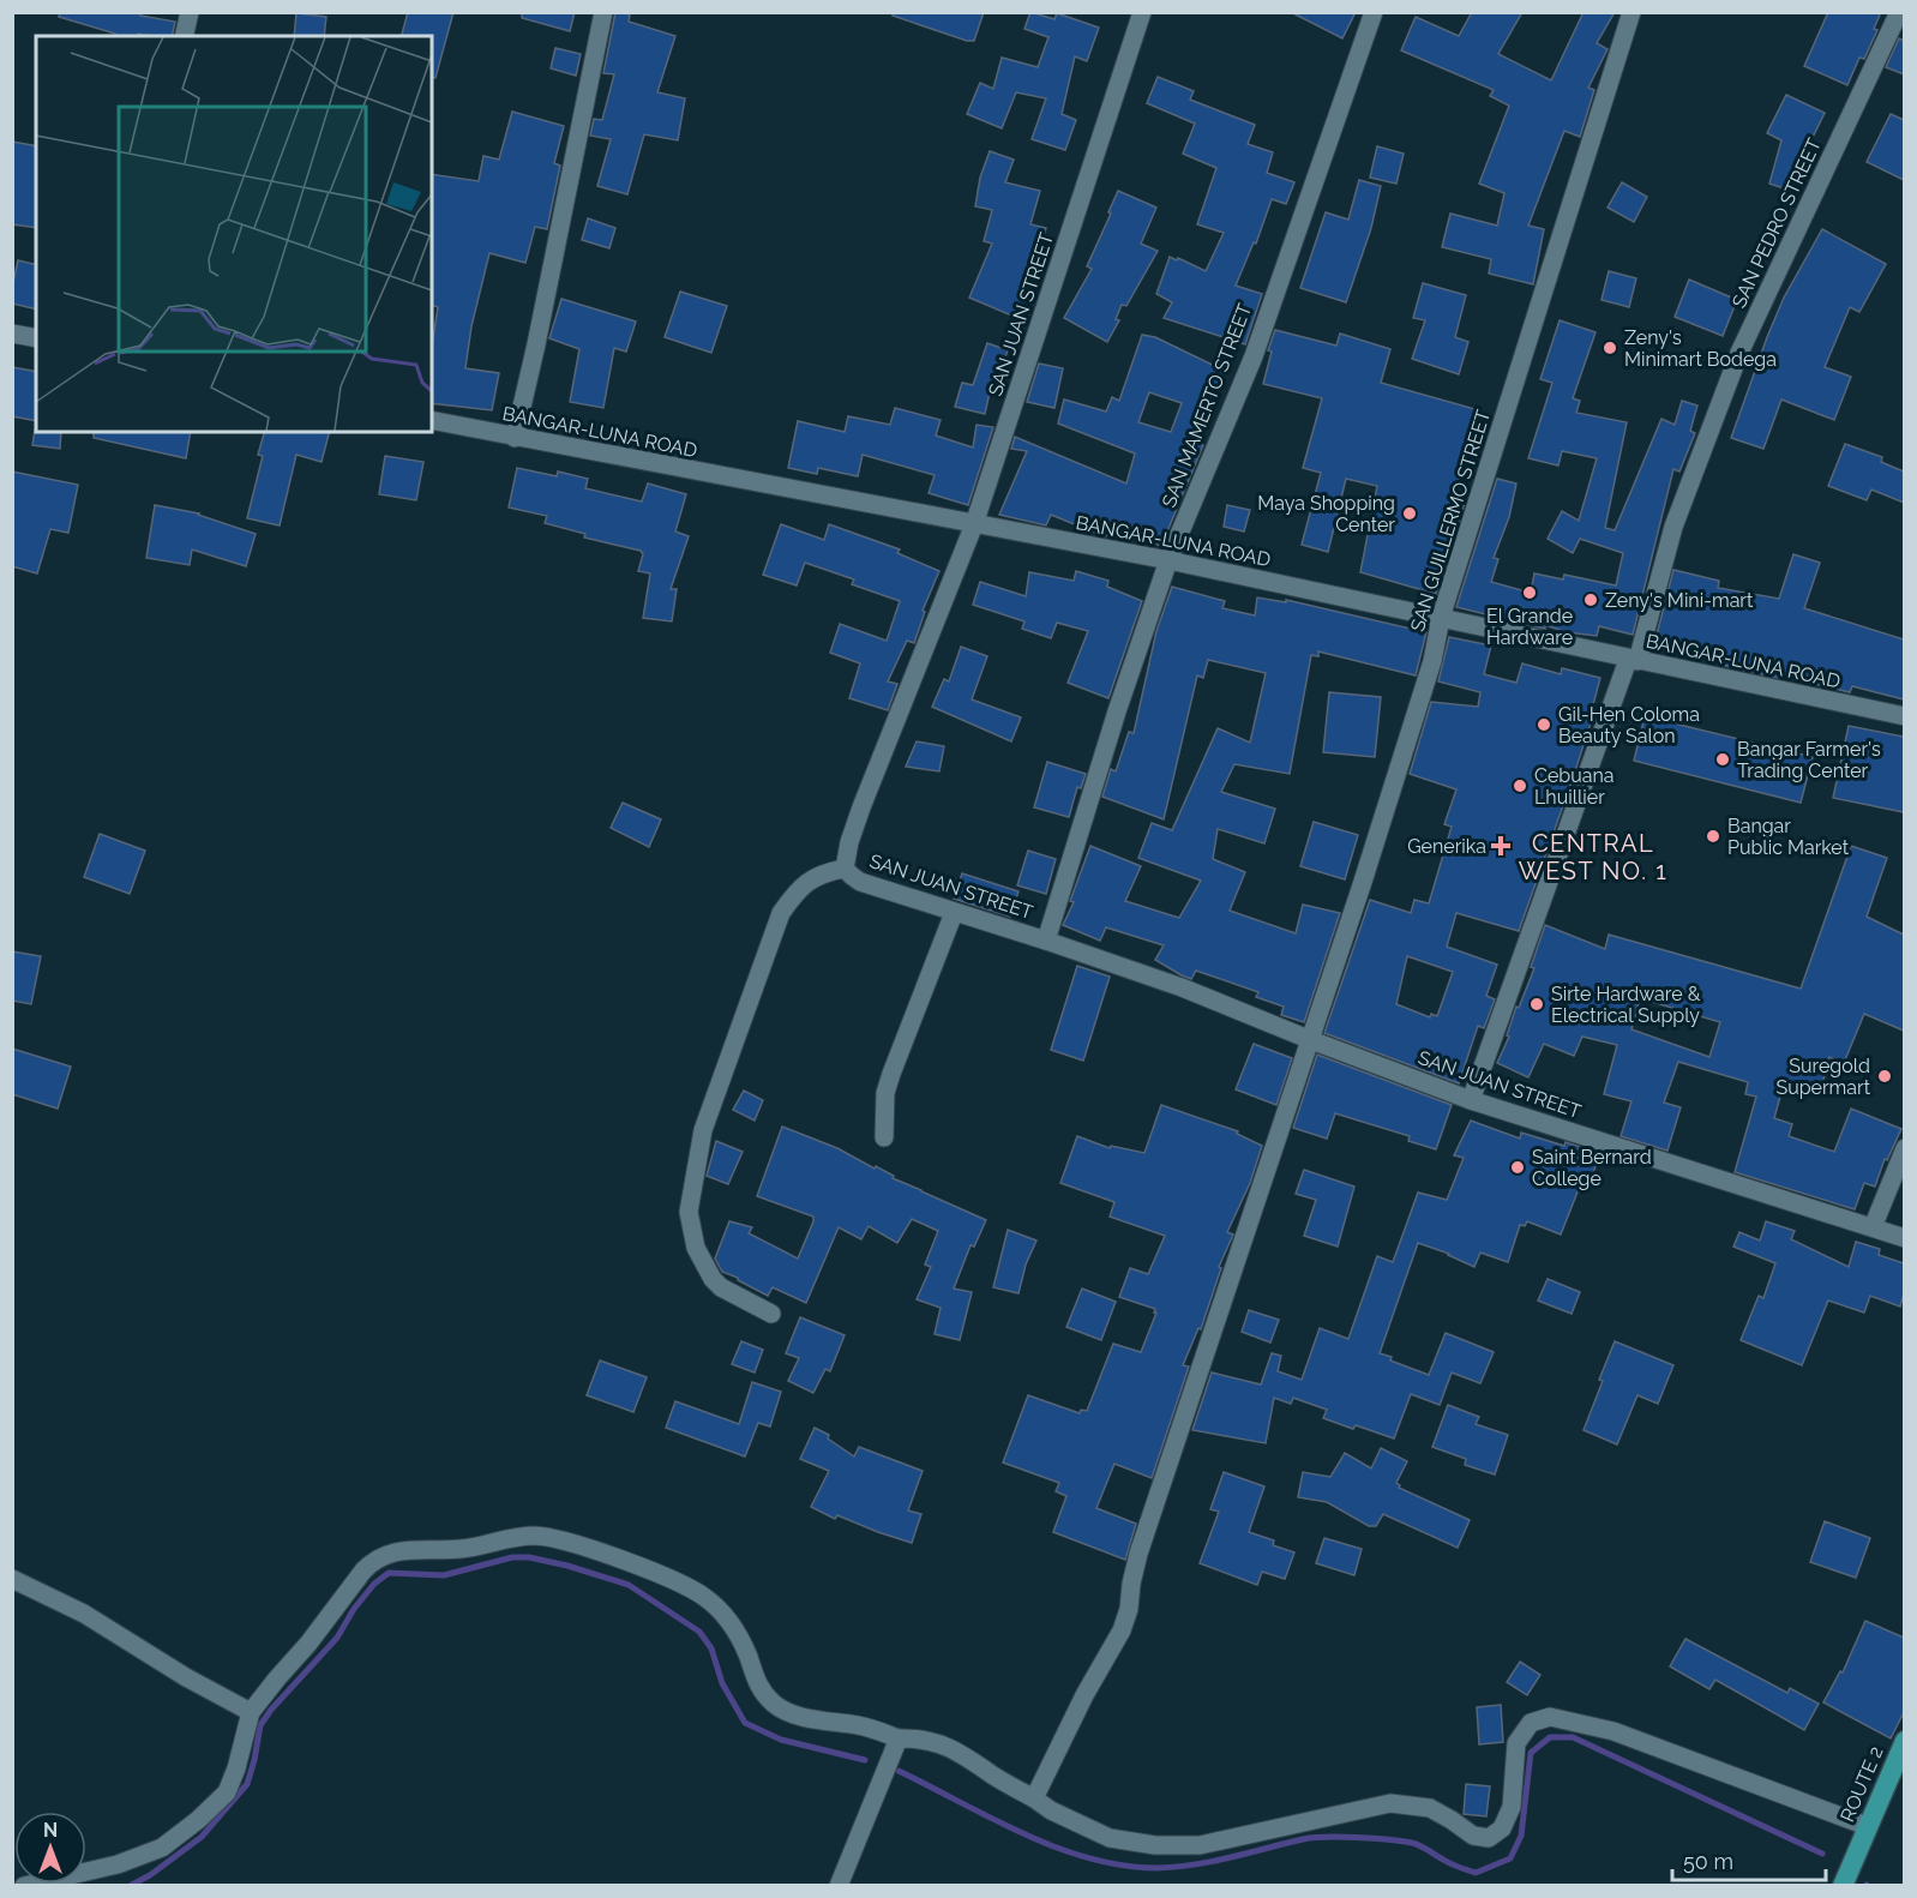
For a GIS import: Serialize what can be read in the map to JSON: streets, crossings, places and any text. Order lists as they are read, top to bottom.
{
  "streets": {
    "highway": ["ROUTE 2"],
    "street": [
      "SAN PEDRO STREET",
      "SAN JUAN STREET",
      "SAN MAMERTO STREET",
      "BANGAR-LUNA ROAD",
      "SAN GUILLERMO STREET"
    ]
  },
  "crossings": [
    ["SAN PEDRO STREET", "SAN JUAN STREET"],
    ["SAN PEDRO STREET", "BANGAR-LUNA ROAD"],
    ["SAN JUAN STREET", "SAN MAMERTO STREET"],
    ["SAN JUAN STREET", "BANGAR-LUNA ROAD"],
    ["SAN JUAN STREET", "SAN GUILLERMO STREET"],
    ["SAN MAMERTO STREET", "BANGAR-LUNA ROAD"],
    ["BANGAR-LUNA ROAD", "SAN GUILLERMO STREET"]
  ],
  "districts": ["CENTRAL WEST NO. 1"],
  "places": {
    "other": [
      "Zeny's Minimart Bodega",
      "Maya Shopping Center",
      "El Grande Hardware",
      "Zeny's Mini-mart",
      "Gil-Hen Coloma Beauty Salon",
      "Bangar Farmer's Trading Center",
      "Cebuana Lhuillier",
      "Bangar Public Market",
      "Sirte Hardware & Electrical Supply",
      "Suregold Supermart",
      "Saint Bernard College"
    ],
    "health": ["Generika"]
  },
  "scale_bar": "50 m",
  "north": "top"
}
